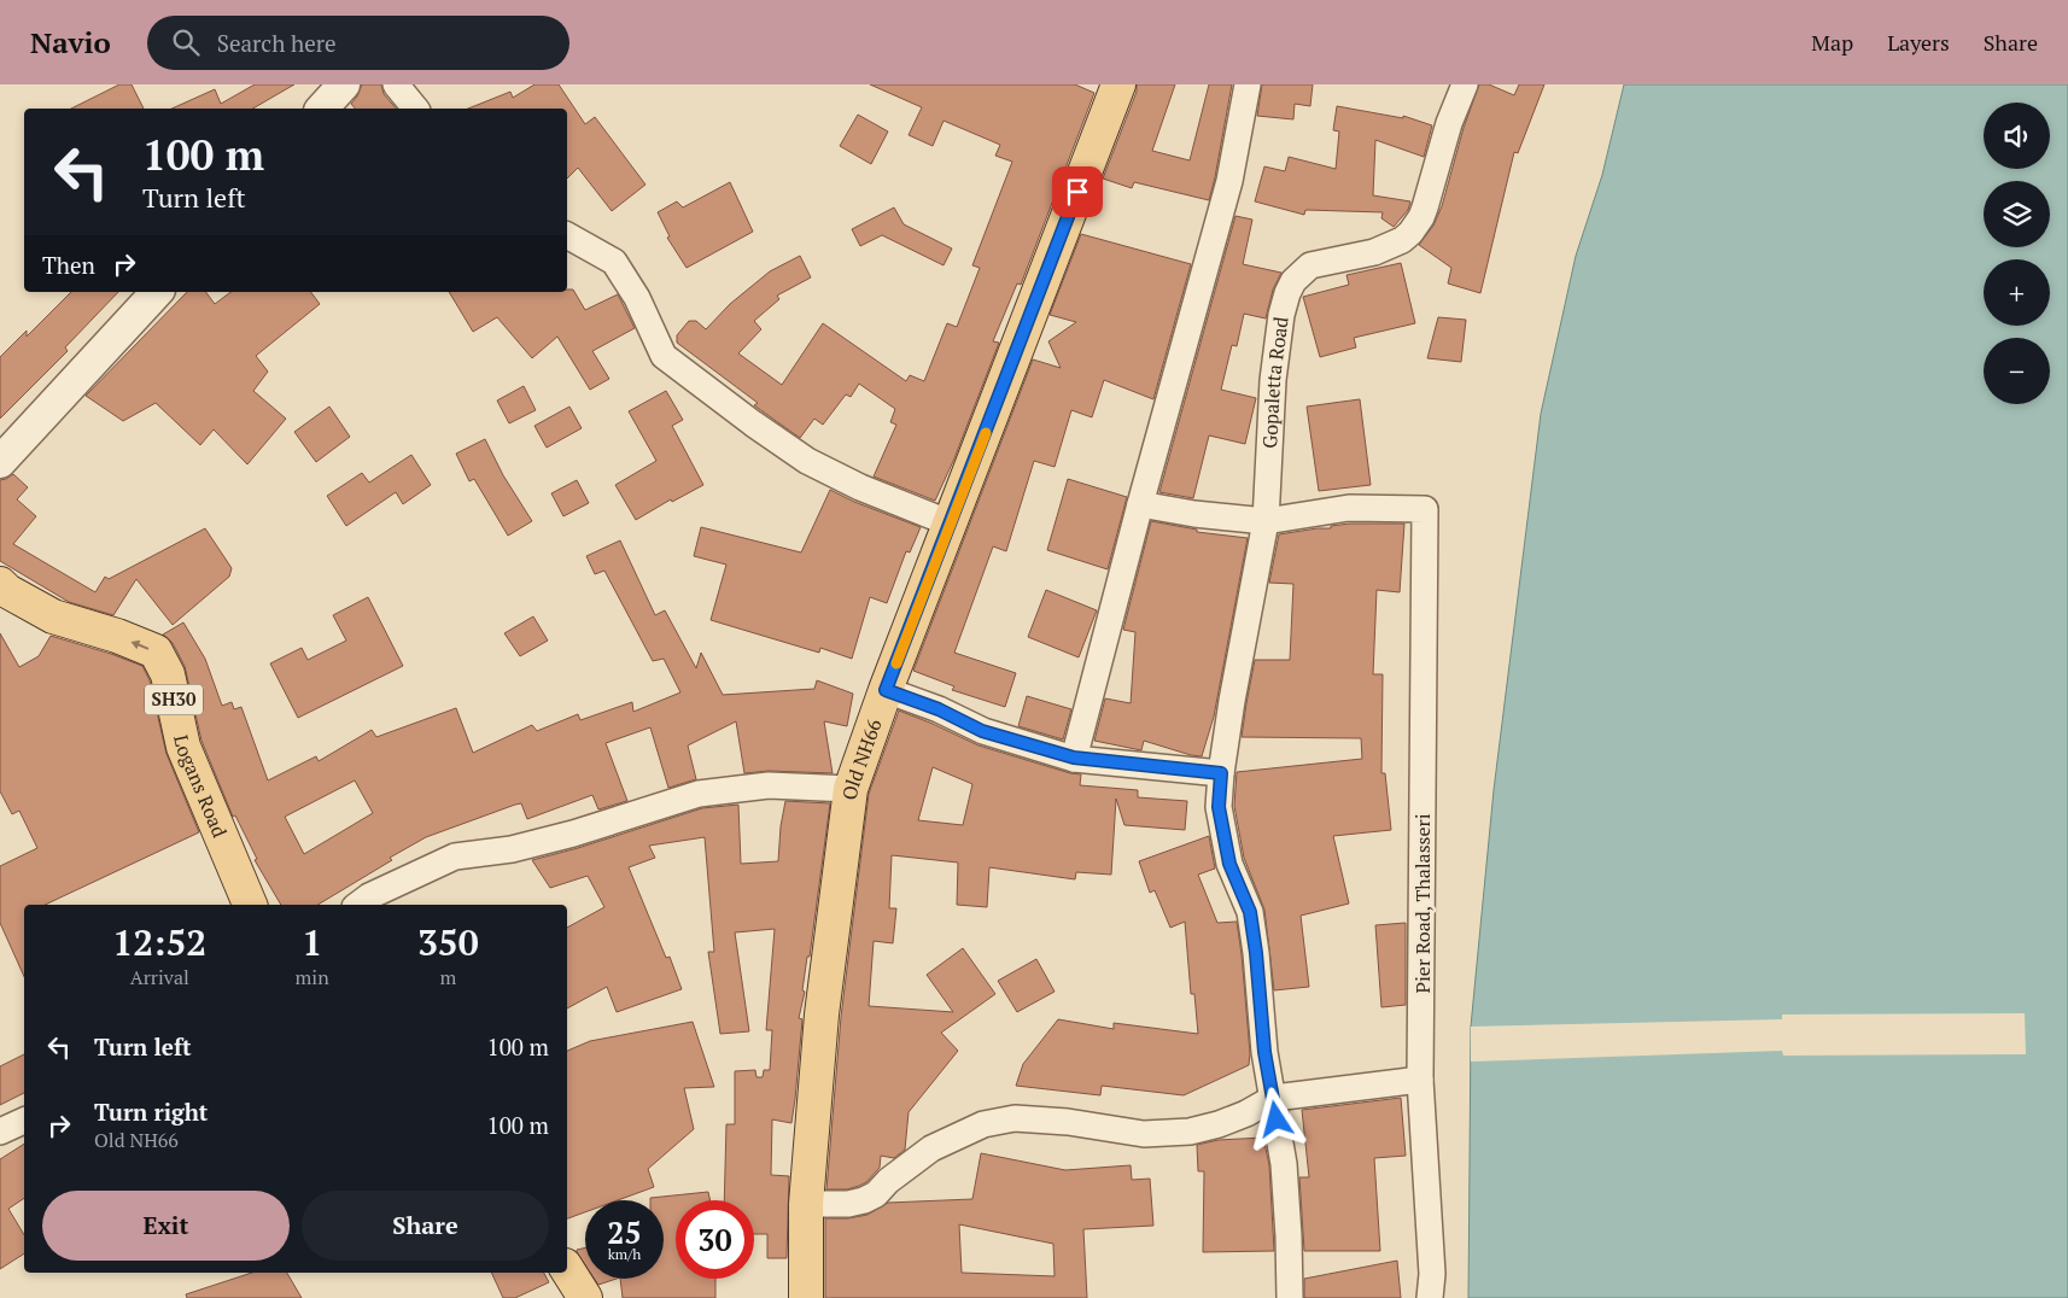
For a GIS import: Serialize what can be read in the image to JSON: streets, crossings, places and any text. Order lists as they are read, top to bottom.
{
  "streets": {
    "main road": ["SH30", "Old NH66", "Logans Road"],
    "street": ["Gopaletta Road", "Pier Road, Thalasseri"]
  },
  "crossings": [
    ["Gopaletta Road", "Pier Road, Thalasseri"]
  ],
  "one_way": ["Logans Road"],
  "page": {
    "header": "Navio",
    "search": "Search here",
    "nav": ["Map", "Layers", "Share"],
    "map_buttons": ["+", "−"],
    "turn": ["100 m", "Turn left"],
    "then": "Then",
    "eta": [
      "12:52",
      "Arrival",
      "1",
      "min",
      "350",
      "m"
    ],
    "list": [
      {
        "name": "Turn left",
        "value": "100 m"
      },
      {
        "name": "Turn right",
        "note": "Old NH66",
        "value": "100 m"
      }
    ],
    "buttons": ["Exit", "Share"],
    "speed": "25 km/h",
    "limit": "30"
  }
}
